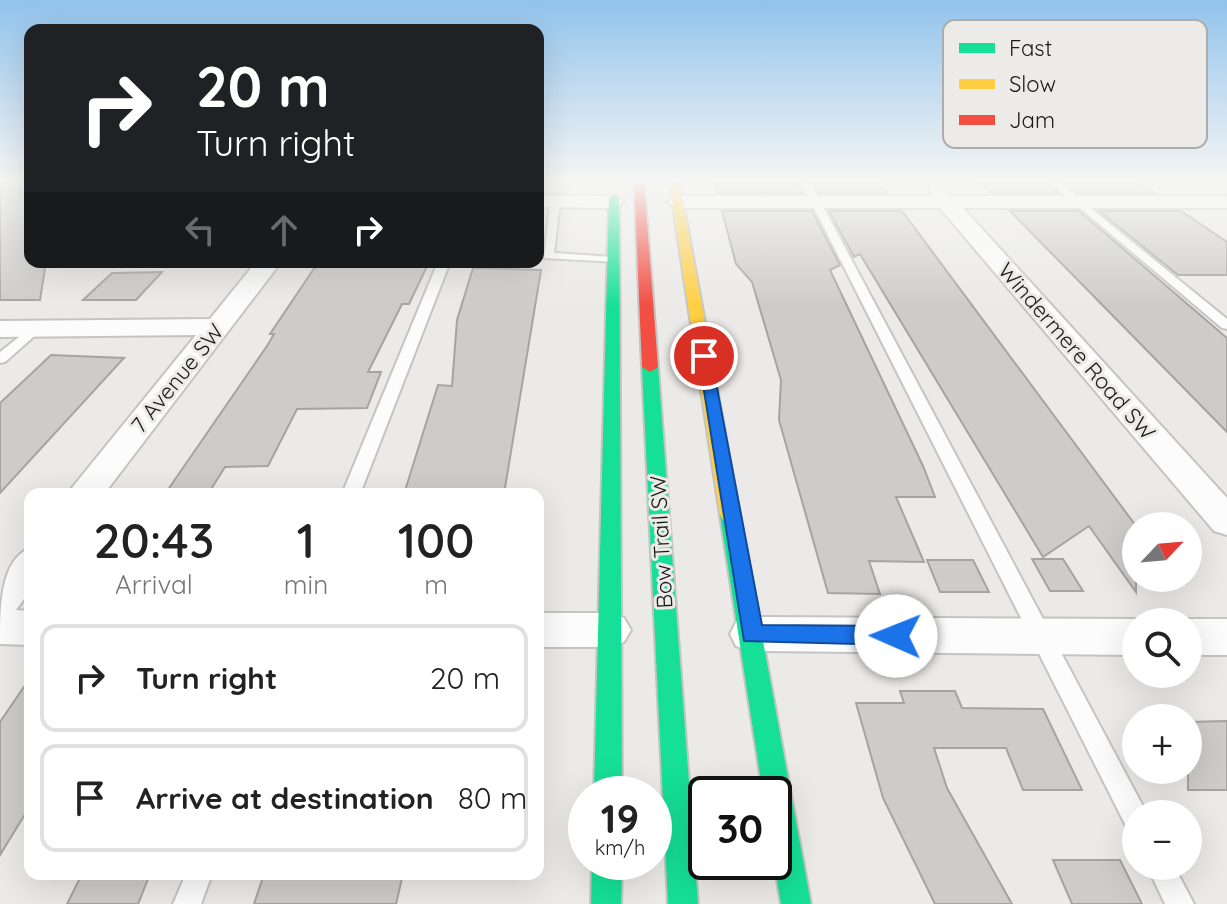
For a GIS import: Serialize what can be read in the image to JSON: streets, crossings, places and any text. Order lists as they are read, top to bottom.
{
  "streets": {
    "main road": ["Bow Trail SW"],
    "street": ["Windermere Road SW", "7 Avenue SW"]
  },
  "legend": ["Fast", "Slow", "Jam"],
  "north": "top right",
  "page": {
    "turn": ["20 m", "Turn right"],
    "eta": [
      "20:43",
      "Arrival",
      "1",
      "min",
      "100",
      "m"
    ],
    "map_buttons": ["+", "−"],
    "list": [
      {
        "name": "Turn right",
        "value": "20 m"
      },
      {
        "name": "Arrive at destination",
        "value": "80 m"
      }
    ],
    "speed": "19 km/h",
    "limit": "30"
  }
}
